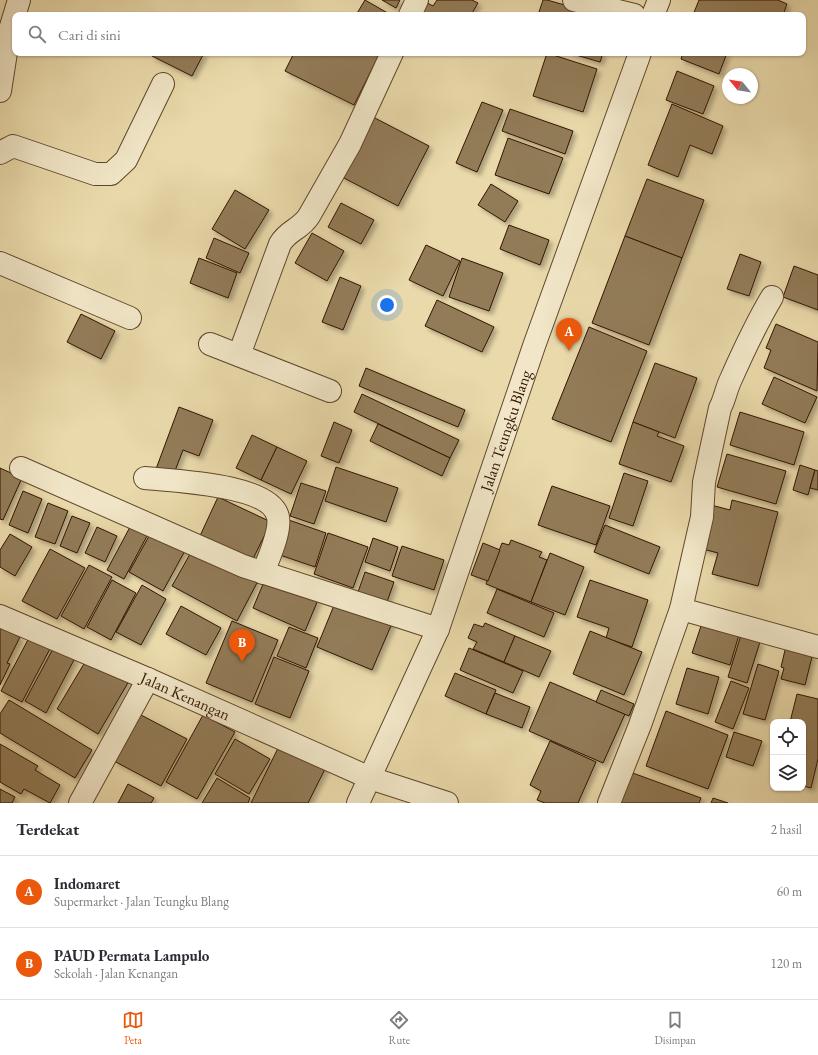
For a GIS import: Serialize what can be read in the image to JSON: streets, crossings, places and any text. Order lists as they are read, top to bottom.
{
  "streets": {
    "street": ["Jalan Teungku Blang", "Jalan Kenangan"]
  },
  "crossings": [
    ["Jalan Teungku Blang", "Jalan Kenangan"]
  ],
  "north": "top left",
  "page": {
    "search": "Cari di sini",
    "pins": ["A", "B"],
    "heading": ["Terdekat", "2 hasil"],
    "list": [
      {
        "mark": "A",
        "name": "Indomaret",
        "note": "Supermarket · Jalan Teungku Blang",
        "value": "60 m"
      },
      {
        "mark": "B",
        "name": "PAUD Permata Lampulo",
        "note": "Sekolah · Jalan Kenangan",
        "value": "120 m"
      }
    ],
    "nav": ["Peta", "Rute", "Disimpan"]
  }
}
